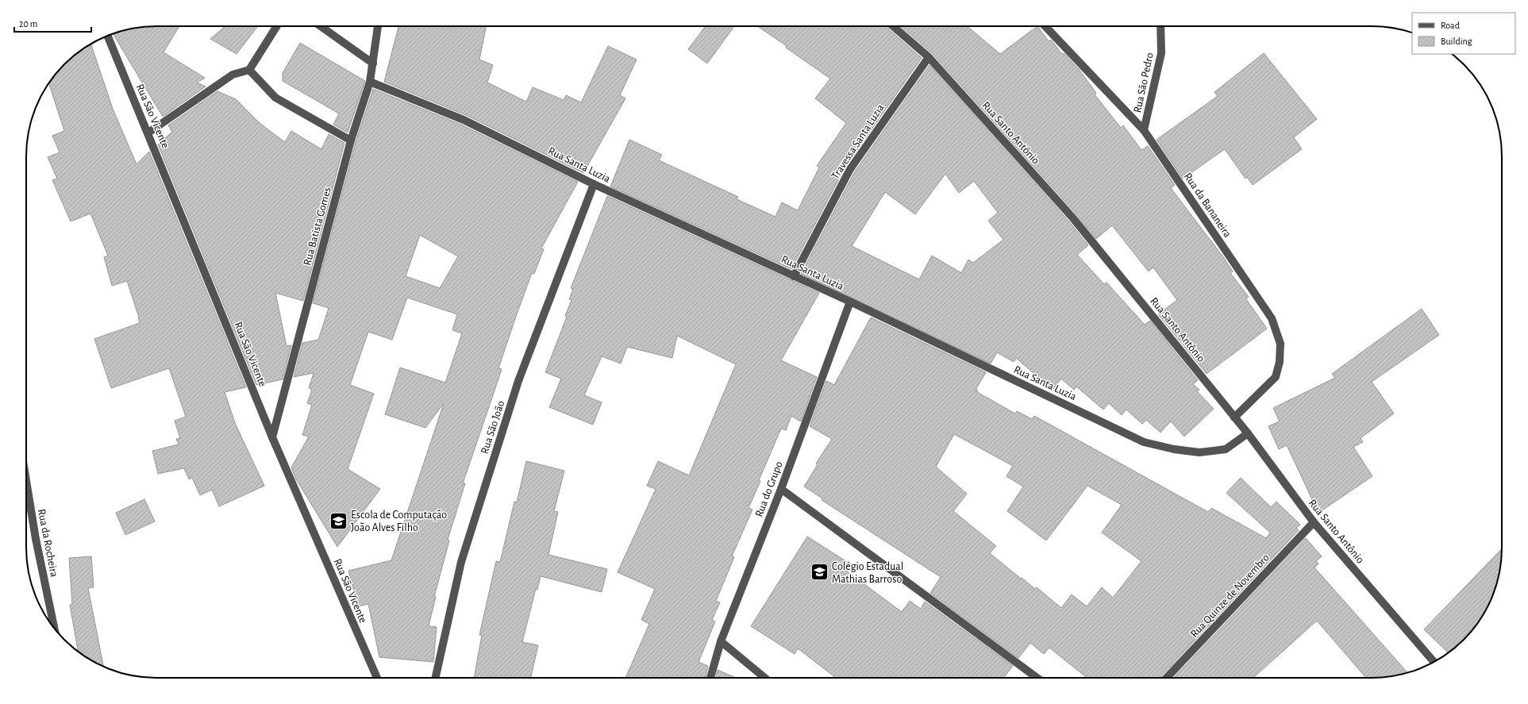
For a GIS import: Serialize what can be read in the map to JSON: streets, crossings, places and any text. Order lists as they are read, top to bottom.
{
  "streets": {
    "street": [
      "Rua São Pedro",
      "Rua São Vicente",
      "Rua Santo Antônio",
      "Travessa Santa Luzia",
      "Rua Santa Luzia",
      "Rua da Bananeira",
      "Rua Batista Gomes",
      "Rua São João",
      "Rua do Grupo",
      "Rua da Rocheira",
      "Rua Quinze de Novembro"
    ]
  },
  "crossings": [
    ["Rua São Pedro", "Rua da Bananeira"],
    ["Rua São Vicente", "Rua Batista Gomes"],
    ["Rua Santo Antônio", "Travessa Santa Luzia"],
    ["Rua Santo Antônio", "Rua Santa Luzia"],
    ["Rua Santo Antônio", "Rua da Bananeira"],
    ["Rua Santo Antônio", "Rua Quinze de Novembro"],
    ["Travessa Santa Luzia", "Rua Santa Luzia"],
    ["Rua Santa Luzia", "Rua Batista Gomes"],
    ["Rua Santa Luzia", "Rua São João"],
    ["Rua Santa Luzia", "Rua do Grupo"]
  ],
  "places": {
    "school or university": ["Escola de Computação João Alves Filho", "Colégio Estadual Mathias Barroso"]
  },
  "legend": ["Road", "Building"],
  "scale_bar": "20 m"
}
